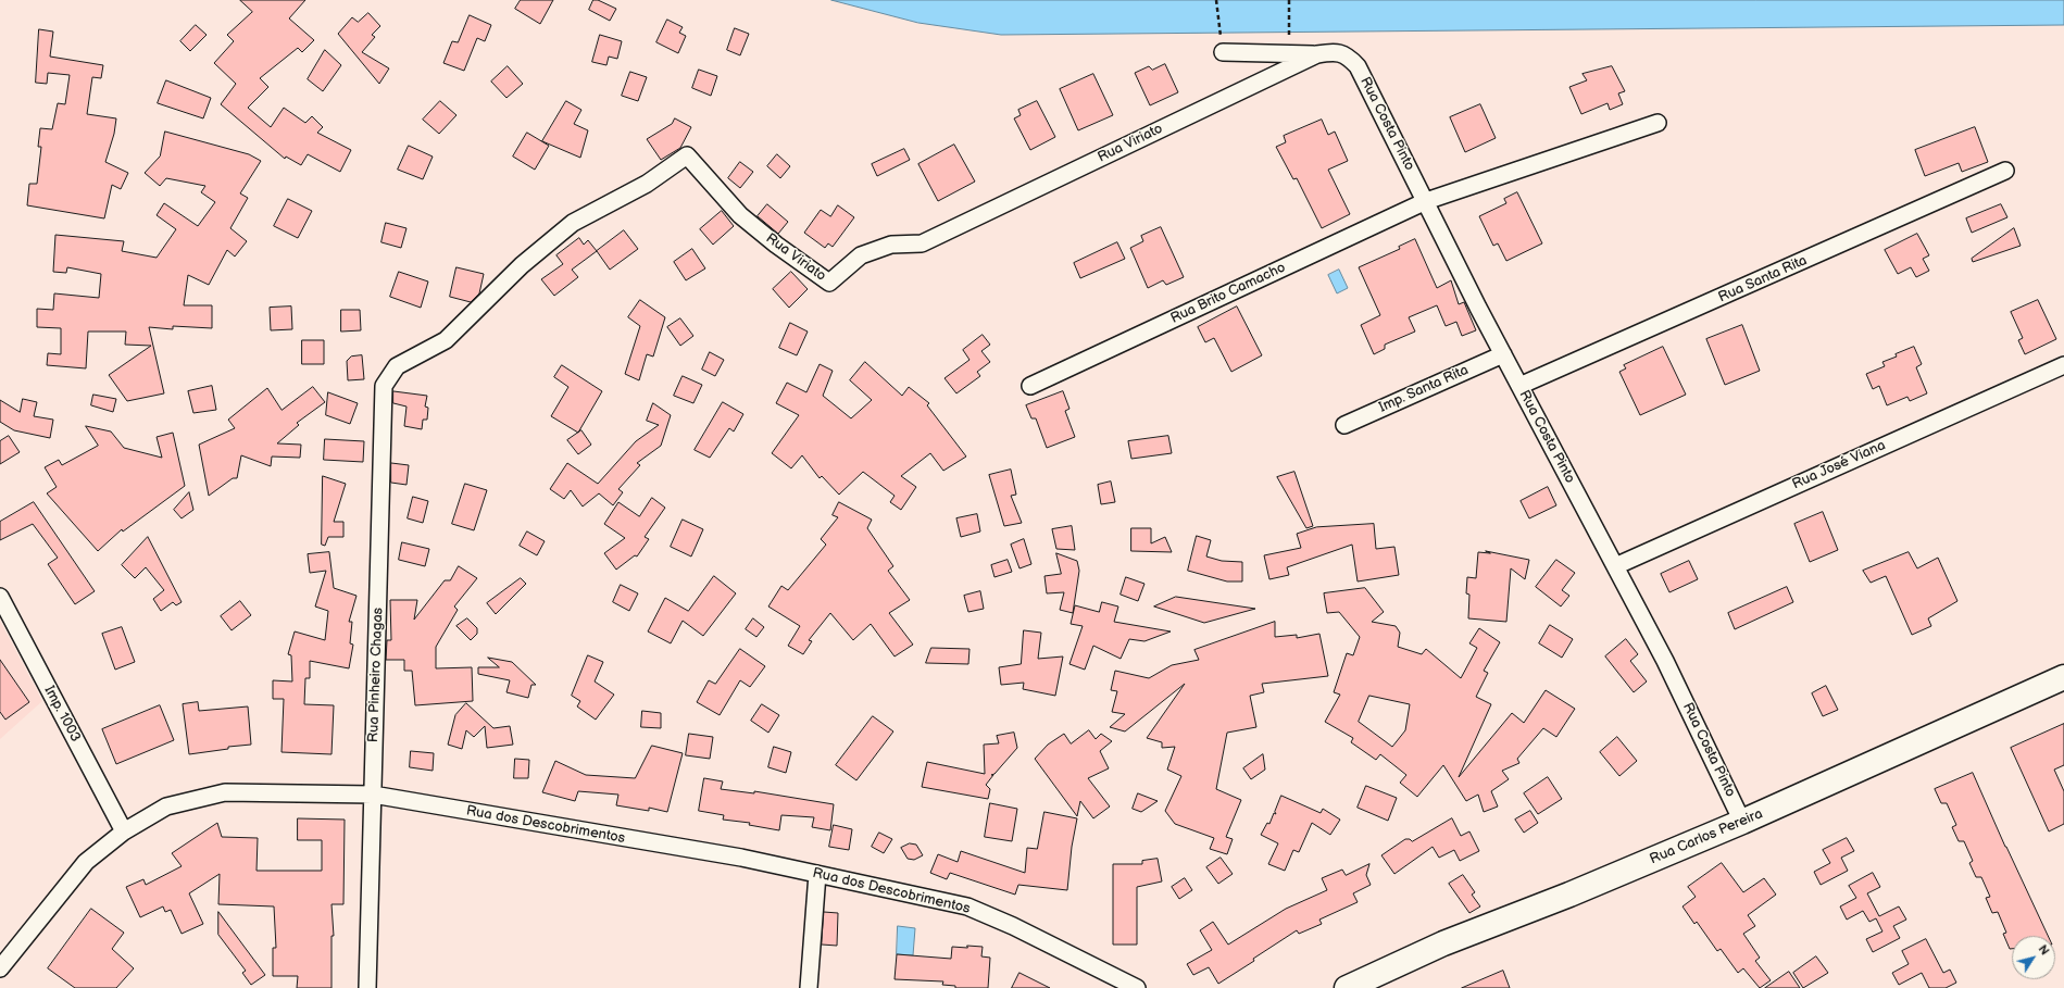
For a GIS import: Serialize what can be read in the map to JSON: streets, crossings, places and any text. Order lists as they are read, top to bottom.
{
  "streets": {
    "street": [
      "Rua Costa Pinto",
      "Rua Viriato",
      "Rua Santa Rita",
      "Rua Brito Camacho",
      "Imp. Santa Rita",
      "Rua José Viana",
      "Rua Pinheiro Chagas",
      "Imp. 1003",
      "Rua dos Descobrimentos",
      "Rua Carlos Pereira"
    ]
  },
  "crossings": [
    ["Rua Costa Pinto", "Rua Viriato"],
    ["Rua Costa Pinto", "Rua Santa Rita"],
    ["Rua Costa Pinto", "Rua Brito Camacho"],
    ["Rua Costa Pinto", "Imp. Santa Rita"],
    ["Rua Costa Pinto", "Rua José Viana"],
    ["Rua Costa Pinto", "Rua Carlos Pereira"],
    ["Rua Viriato", "Rua Pinheiro Chagas"],
    ["Rua Pinheiro Chagas", "Rua dos Descobrimentos"],
    ["Imp. 1003", "Rua dos Descobrimentos"]
  ],
  "north": "top right"
}
